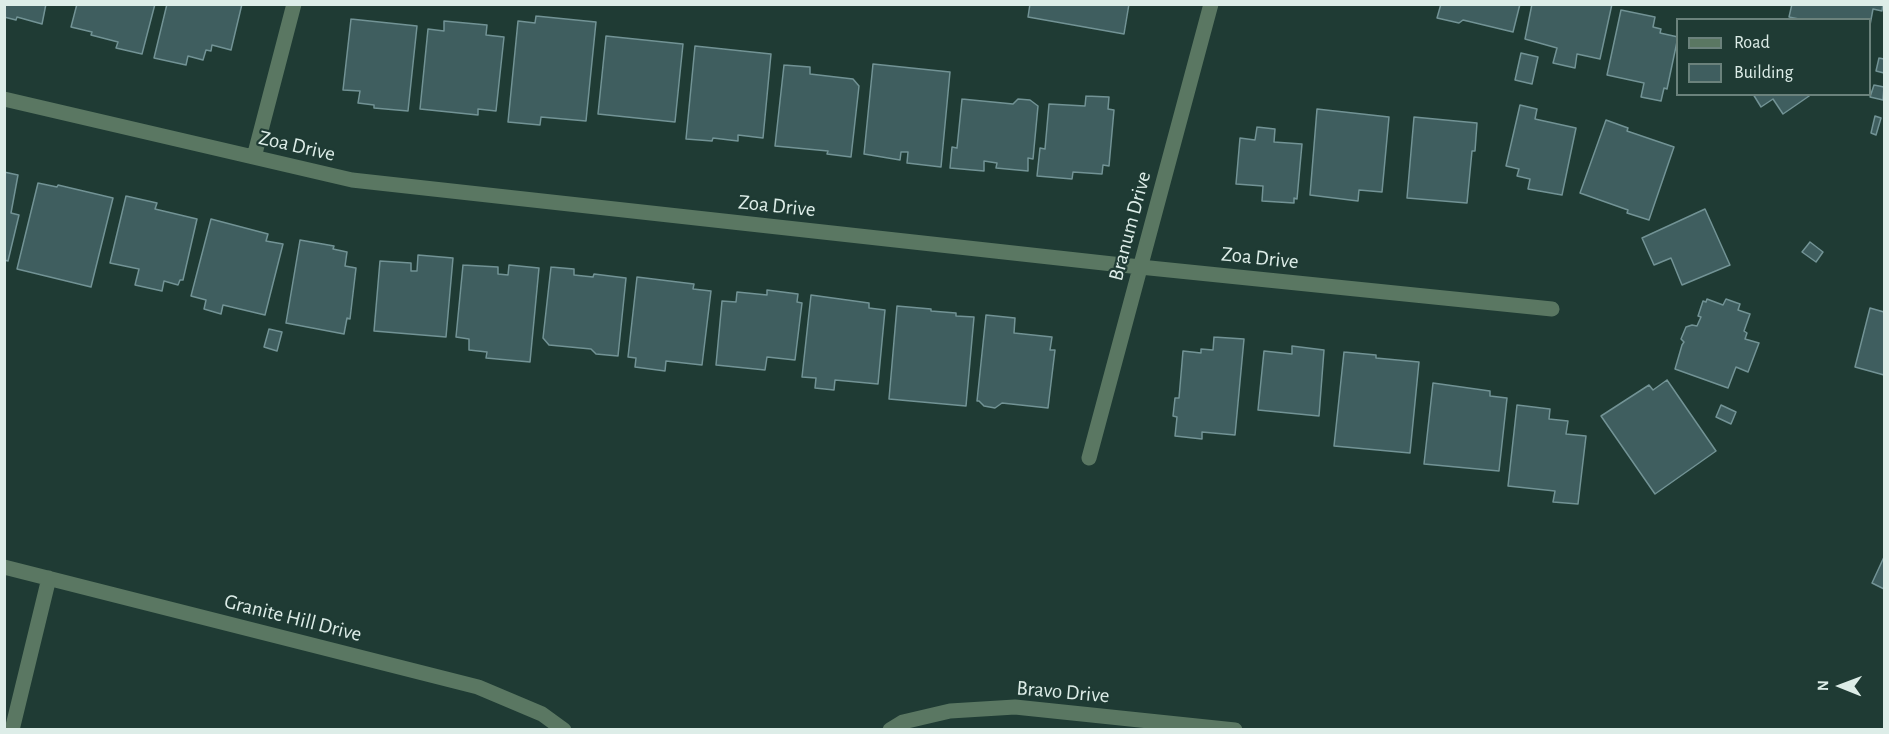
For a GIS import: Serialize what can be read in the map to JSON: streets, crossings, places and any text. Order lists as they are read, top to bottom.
{
  "streets": {
    "street": [
      "Zoa Drive",
      "Branum Drive",
      "Granite Hill Drive",
      "Bravo Drive"
    ]
  },
  "crossings": [
    ["Zoa Drive", "Branum Drive"]
  ],
  "legend": ["Road", "Building"],
  "north": "left"
}
